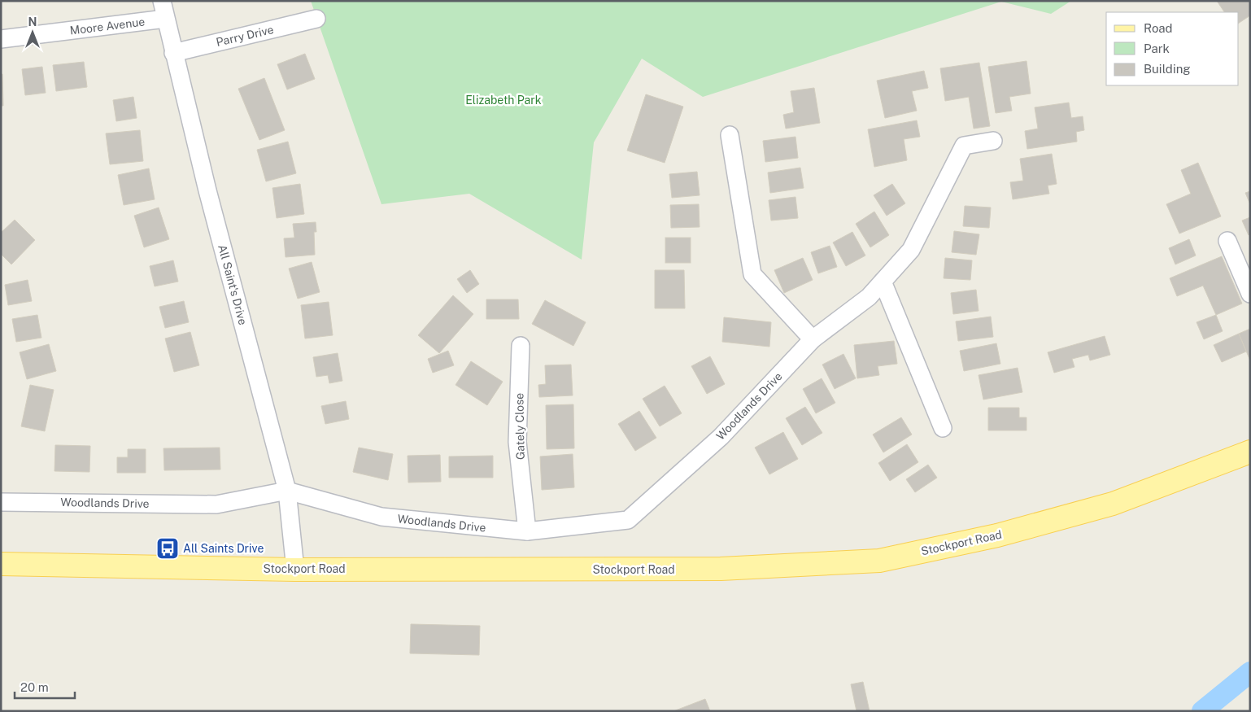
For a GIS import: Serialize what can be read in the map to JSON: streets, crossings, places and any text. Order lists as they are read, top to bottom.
{
  "streets": {
    "main road": ["Stockport Road"],
    "street": [
      "Moore Avenue",
      "Parry Drive",
      "All Saint's Drive",
      "Woodlands Drive",
      "Gately Close"
    ]
  },
  "crossings": [
    ["Moore Avenue", "All Saint's Drive"],
    ["Parry Drive", "All Saint's Drive"],
    ["All Saint's Drive", "Woodlands Drive"],
    ["All Saint's Drive", "Stockport Road"],
    ["Woodlands Drive", "Gately Close"]
  ],
  "parks": ["Elizabeth Park"],
  "places": {
    "bus stop": ["All Saints Drive"]
  },
  "legend": ["Road", "Park", "Building"],
  "scale_bar": "20 m",
  "north": "top"
}
